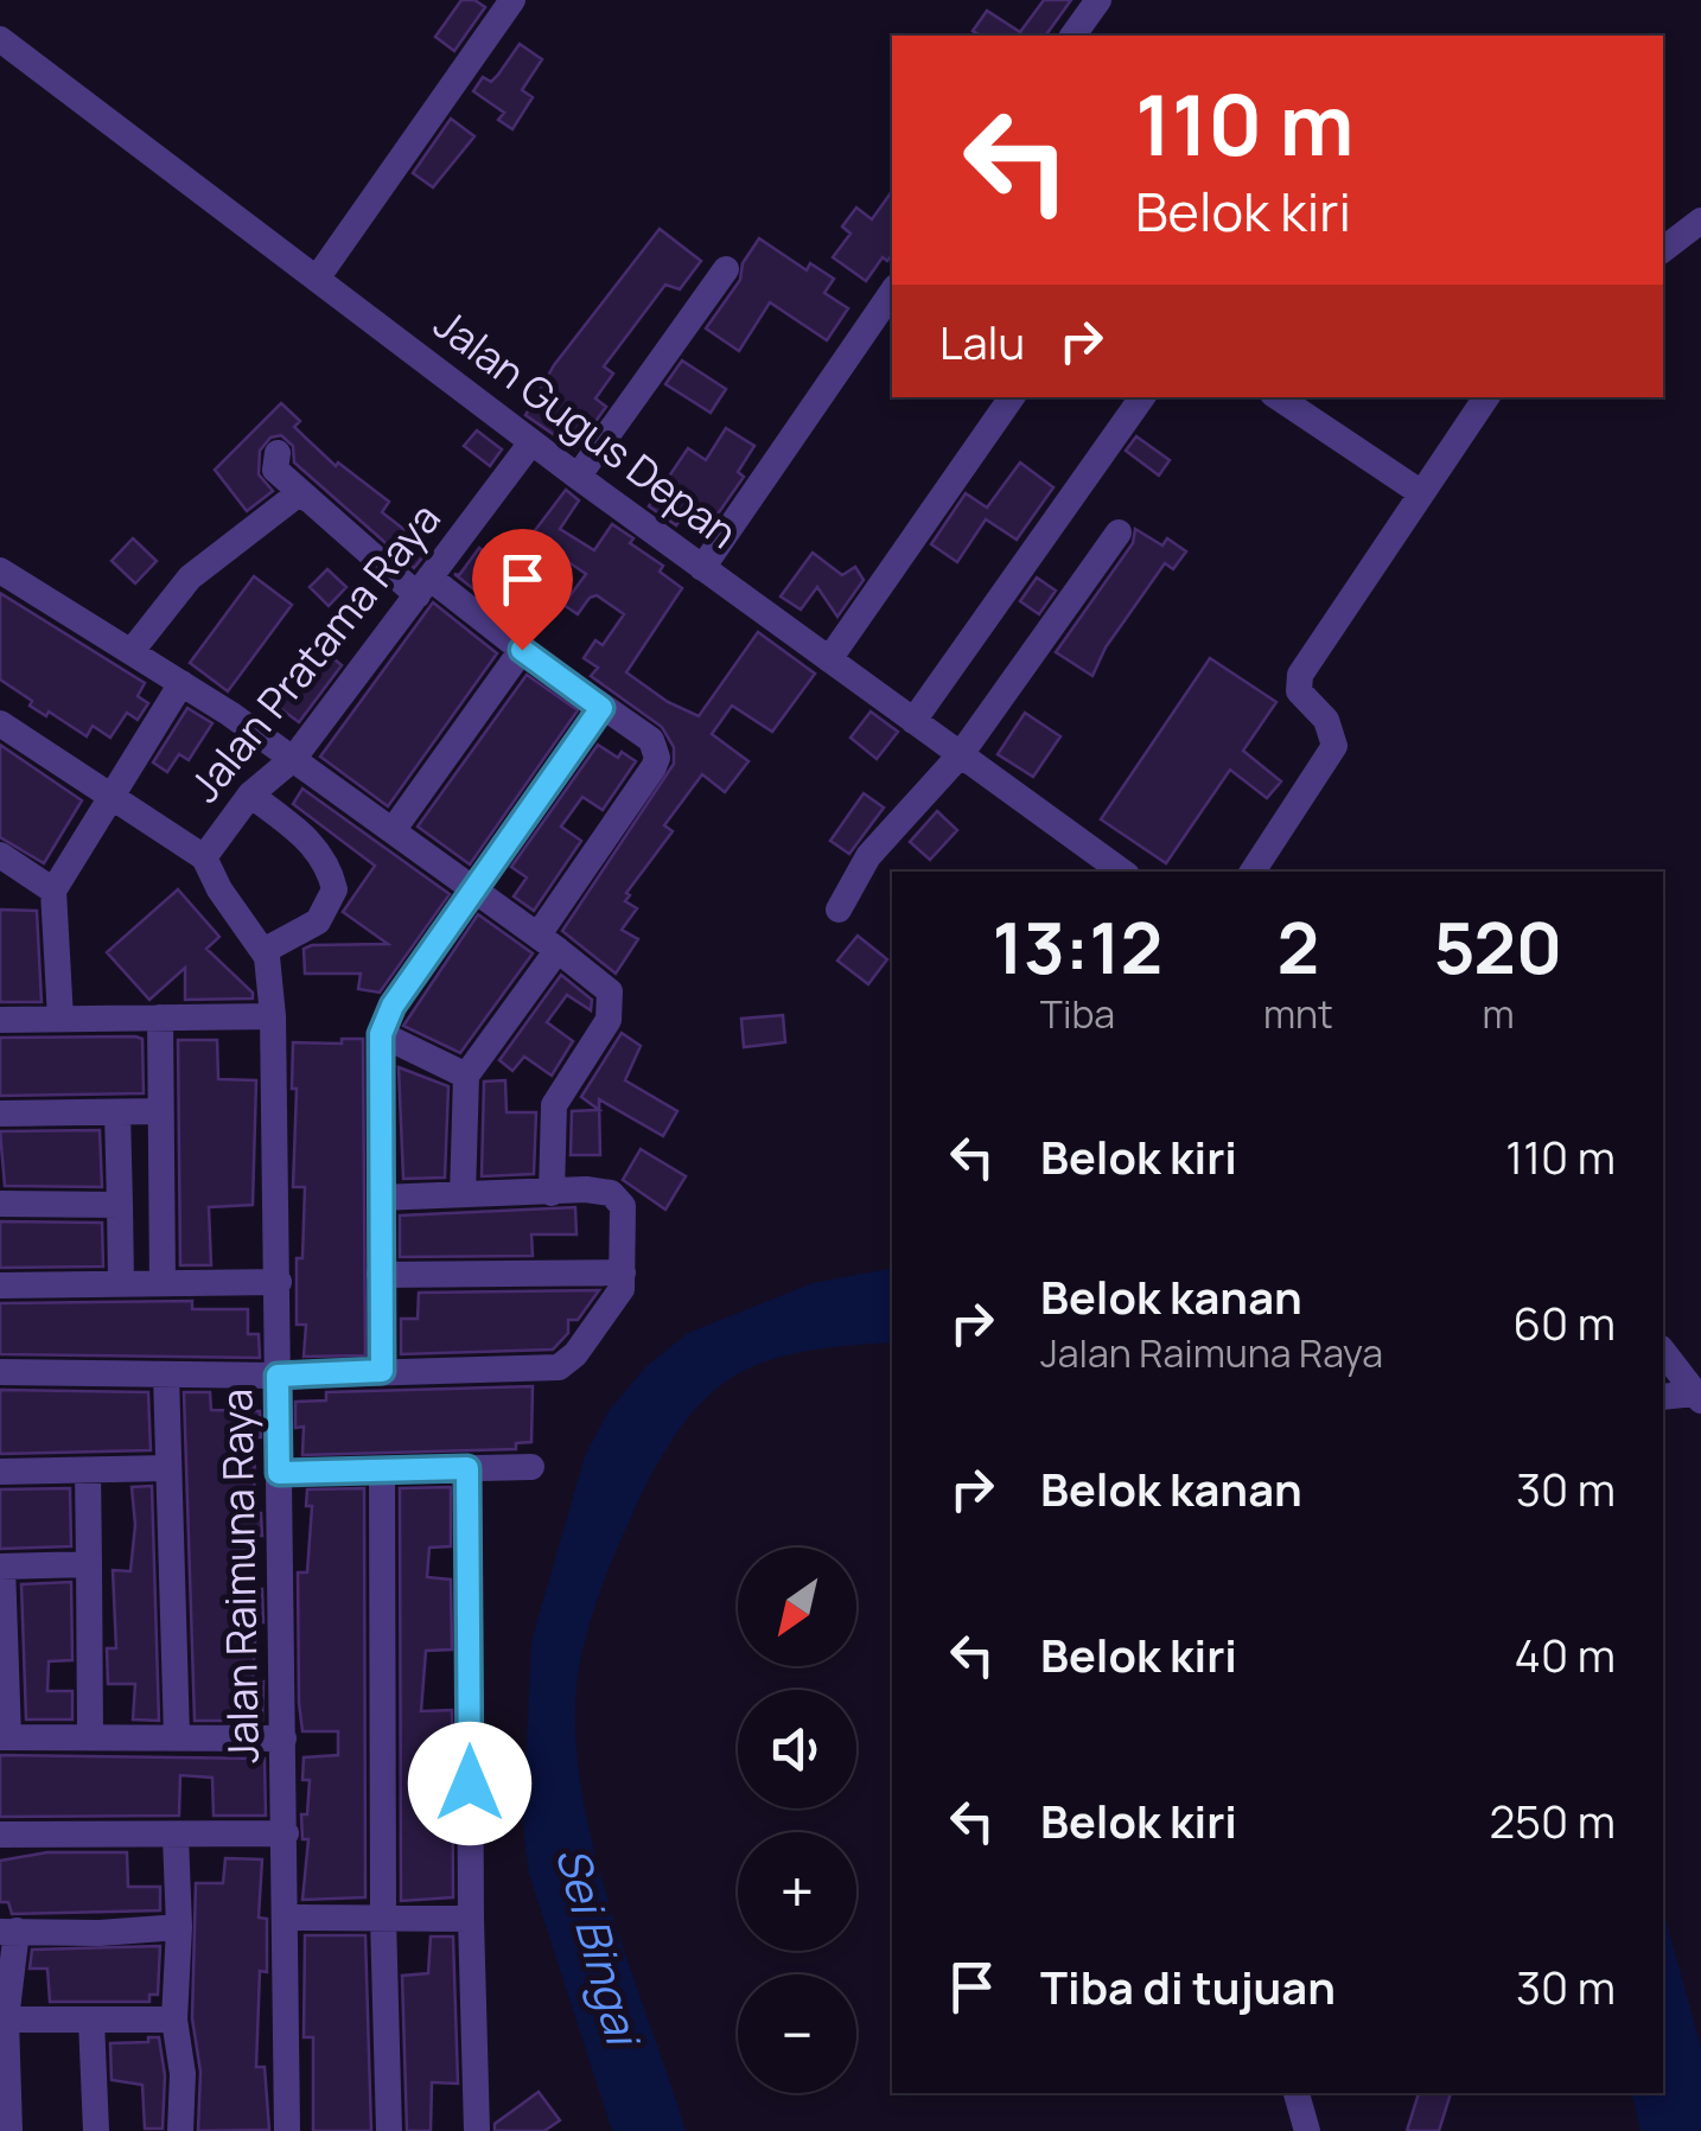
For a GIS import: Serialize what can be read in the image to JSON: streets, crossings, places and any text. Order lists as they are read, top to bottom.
{
  "streets": {
    "street": ["Jalan Gugus Depan", "Jalan Pratama Raya", "Jalan Raimuna Raya"]
  },
  "crossings": [
    ["Jalan Gugus Depan", "Jalan Pratama Raya"]
  ],
  "water": ["Sei Bingai"],
  "north": "bottom left",
  "page": {
    "turn": ["110 m", "Belok kiri"],
    "then": "Lalu",
    "eta": [
      "13:12",
      "Tiba",
      "2",
      "mnt",
      "520",
      "m"
    ],
    "list": [
      {
        "name": "Belok kiri",
        "value": "110 m"
      },
      {
        "name": "Belok kanan",
        "note": "Jalan Raimuna Raya",
        "value": "60 m"
      },
      {
        "name": "Belok kanan",
        "value": "30 m"
      },
      {
        "name": "Belok kiri",
        "value": "40 m"
      },
      {
        "name": "Belok kiri",
        "value": "250 m"
      },
      {
        "name": "Tiba di tujuan",
        "value": "30 m"
      }
    ],
    "map_buttons": ["+", "−"]
  }
}
